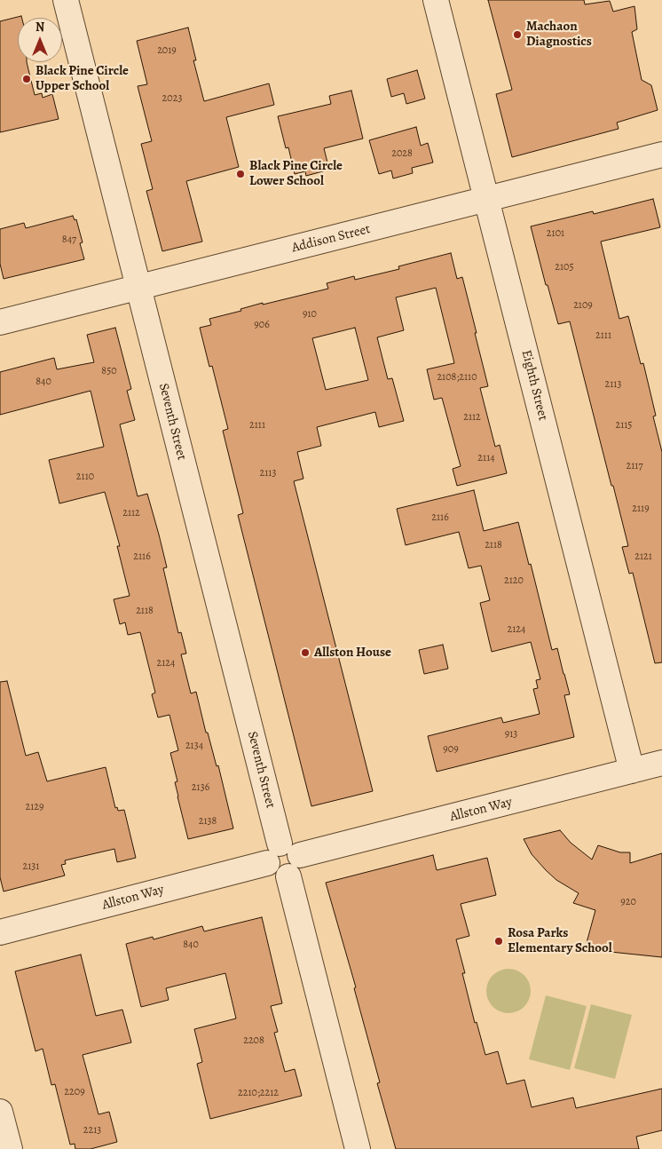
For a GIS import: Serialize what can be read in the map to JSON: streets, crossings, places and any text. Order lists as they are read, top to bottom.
{
  "streets": {
    "street": [
      "Addison Street",
      "Eighth Street",
      "Seventh Street",
      "Allston Way"
    ]
  },
  "crossings": [
    ["Addison Street", "Eighth Street"],
    ["Addison Street", "Seventh Street"],
    ["Eighth Street", "Allston Way"],
    ["Seventh Street", "Allston Way"]
  ],
  "places": [
    "Machaon Diagnostics",
    "Black Pine Circle Upper School",
    "Black Pine Circle Lower School",
    "Allston House",
    "Rosa Parks Elementary School"
  ],
  "house_numbers": [
    "2019",
    "2023",
    "2028",
    "2101",
    "847",
    "2105",
    "2109",
    "910",
    "906",
    "2111",
    "850",
    "2108;2110",
    "840",
    "2113",
    "2112",
    "2111",
    "2115",
    "2114",
    "2117",
    "2113",
    "2110",
    "2119",
    "2112",
    "2116",
    "2118",
    "2116",
    "2121",
    "2120",
    "2118",
    "2124",
    "2124",
    "913",
    "2134",
    "909",
    "2136",
    "2129",
    "2138",
    "2131",
    "920",
    "840",
    "2208",
    "2209",
    "2210;2212",
    "2213"
  ],
  "north": "top"
}
